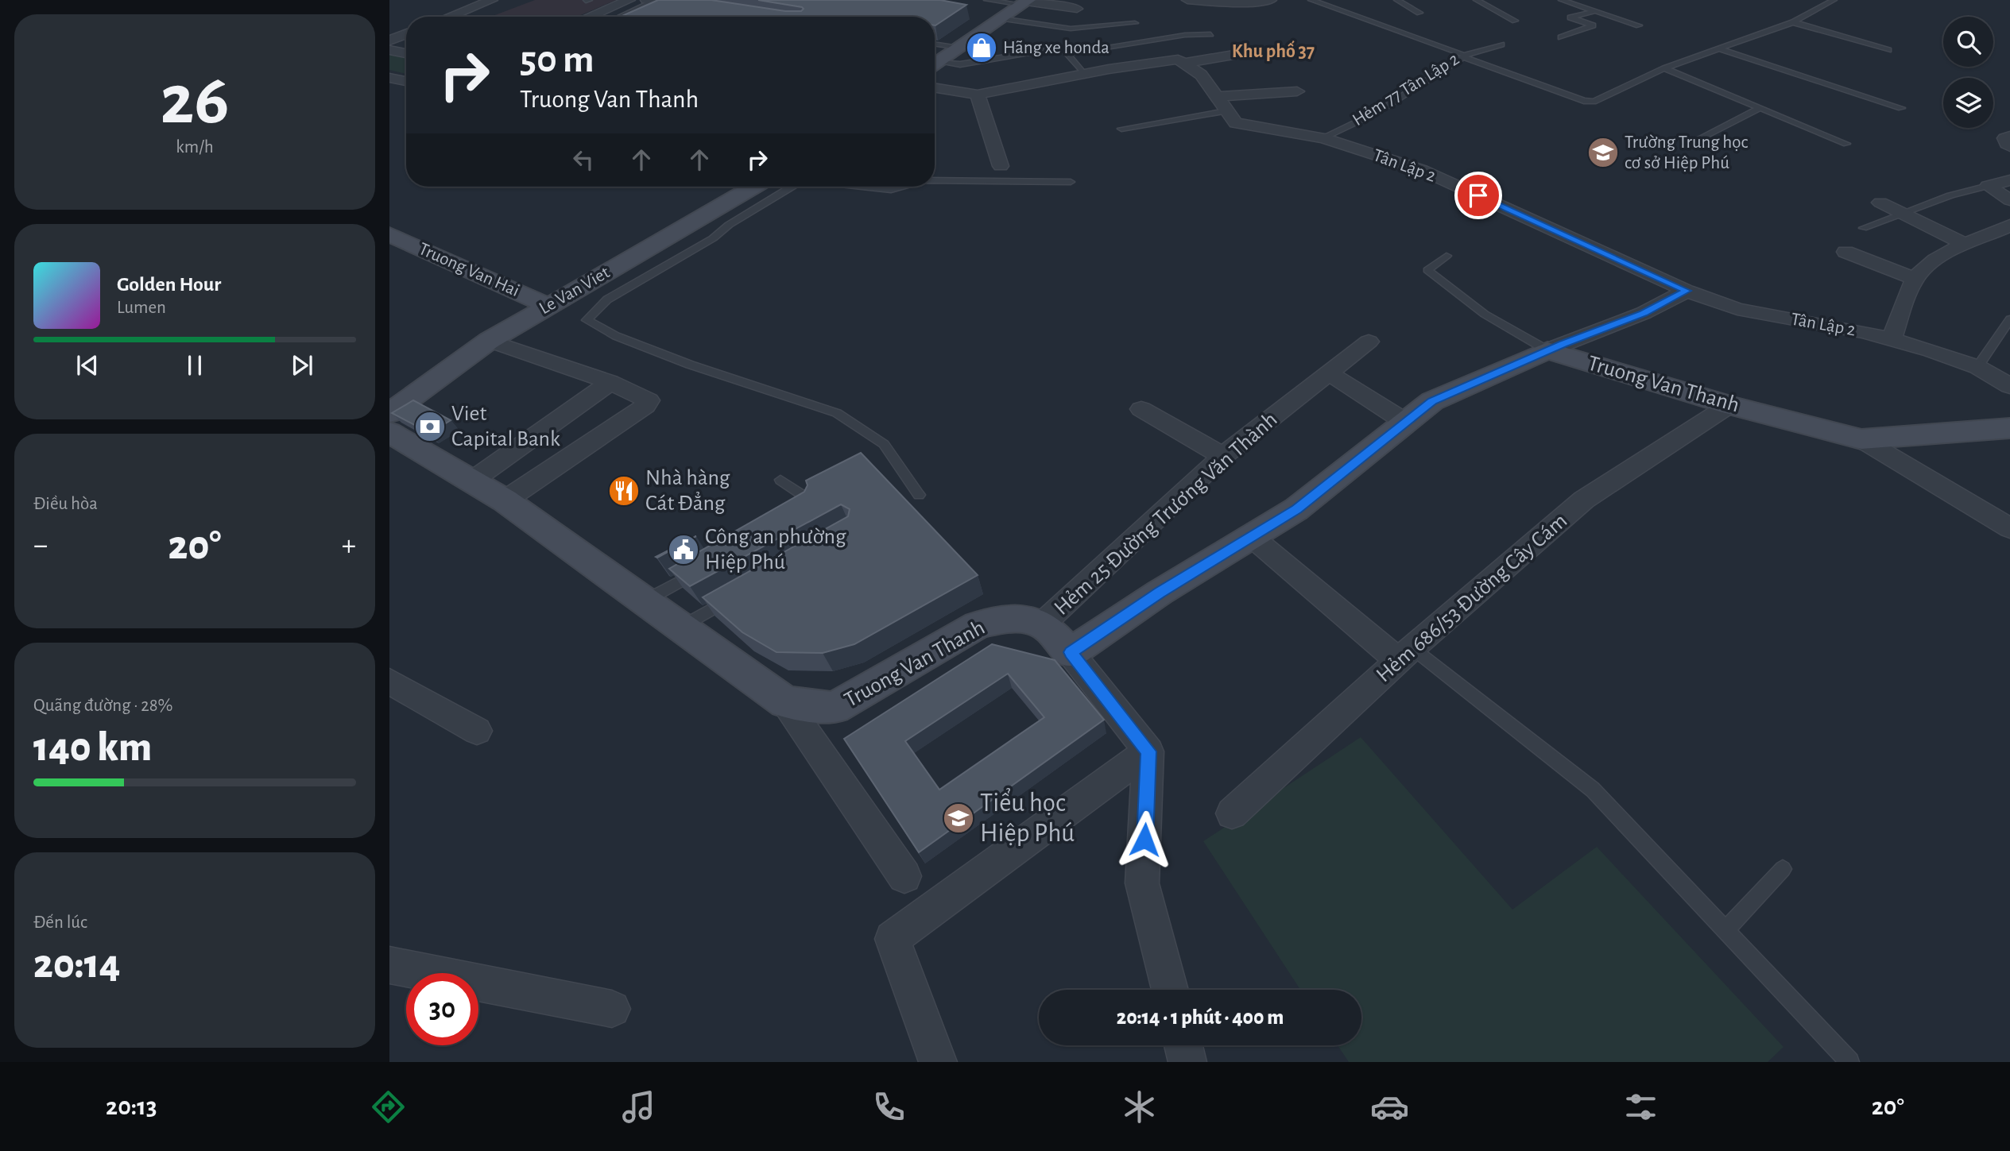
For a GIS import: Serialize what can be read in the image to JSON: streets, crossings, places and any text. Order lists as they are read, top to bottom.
{
  "streets": {
    "street": [
      "Tân Lập 2",
      "Truong Van Hai",
      "Le Van Viet",
      "Truong Van Thanh",
      "Hẻm 25 Đường Trương Văn Thành",
      "Hẻm 686/53 Đường Cây Cám"
    ],
    "lane": ["Hẻm 77 Tân Lập 2"]
  },
  "crossings": [
    ["Hẻm 77 Tân Lập 2", "Tân Lập 2"],
    ["Truong Van Hai", "Le Van Viet"],
    ["Truong Van Thanh", "Hẻm 25 Đường Trương Văn Thành"],
    ["Truong Van Thanh", "Hẻm 686/53 Đường Cây Cám"]
  ],
  "districts": ["Khu phố 37"],
  "places": {
    "shop": ["Hãng xe honda"],
    "school or university": ["Trường Trung học cơ sở Hiệp Phú", "Tiểu học Hiệp Phú"],
    "bank": ["Viet Capital Bank"],
    "restaurant": ["Nhà hàng Cát Đẳng"],
    "public building": ["Công an phường Hiệp Phú"]
  },
  "page": {
    "tile": [
      ["26", "km/h"],
      "Điều hòa",
      ["Quãng đường · 28%", "140 km"],
      ["Đến lúc", "20:14"]
    ],
    "turn": ["50 m", "Truong Van Thanh"],
    "song": ["Golden Hour", "Lumen"],
    "heat": ["−", "20°", "+"],
    "limit": "30",
    "trip": "20:14 · 1 phút · 400 m",
    "tabs": ["20:13", "20°"]
  }
}
